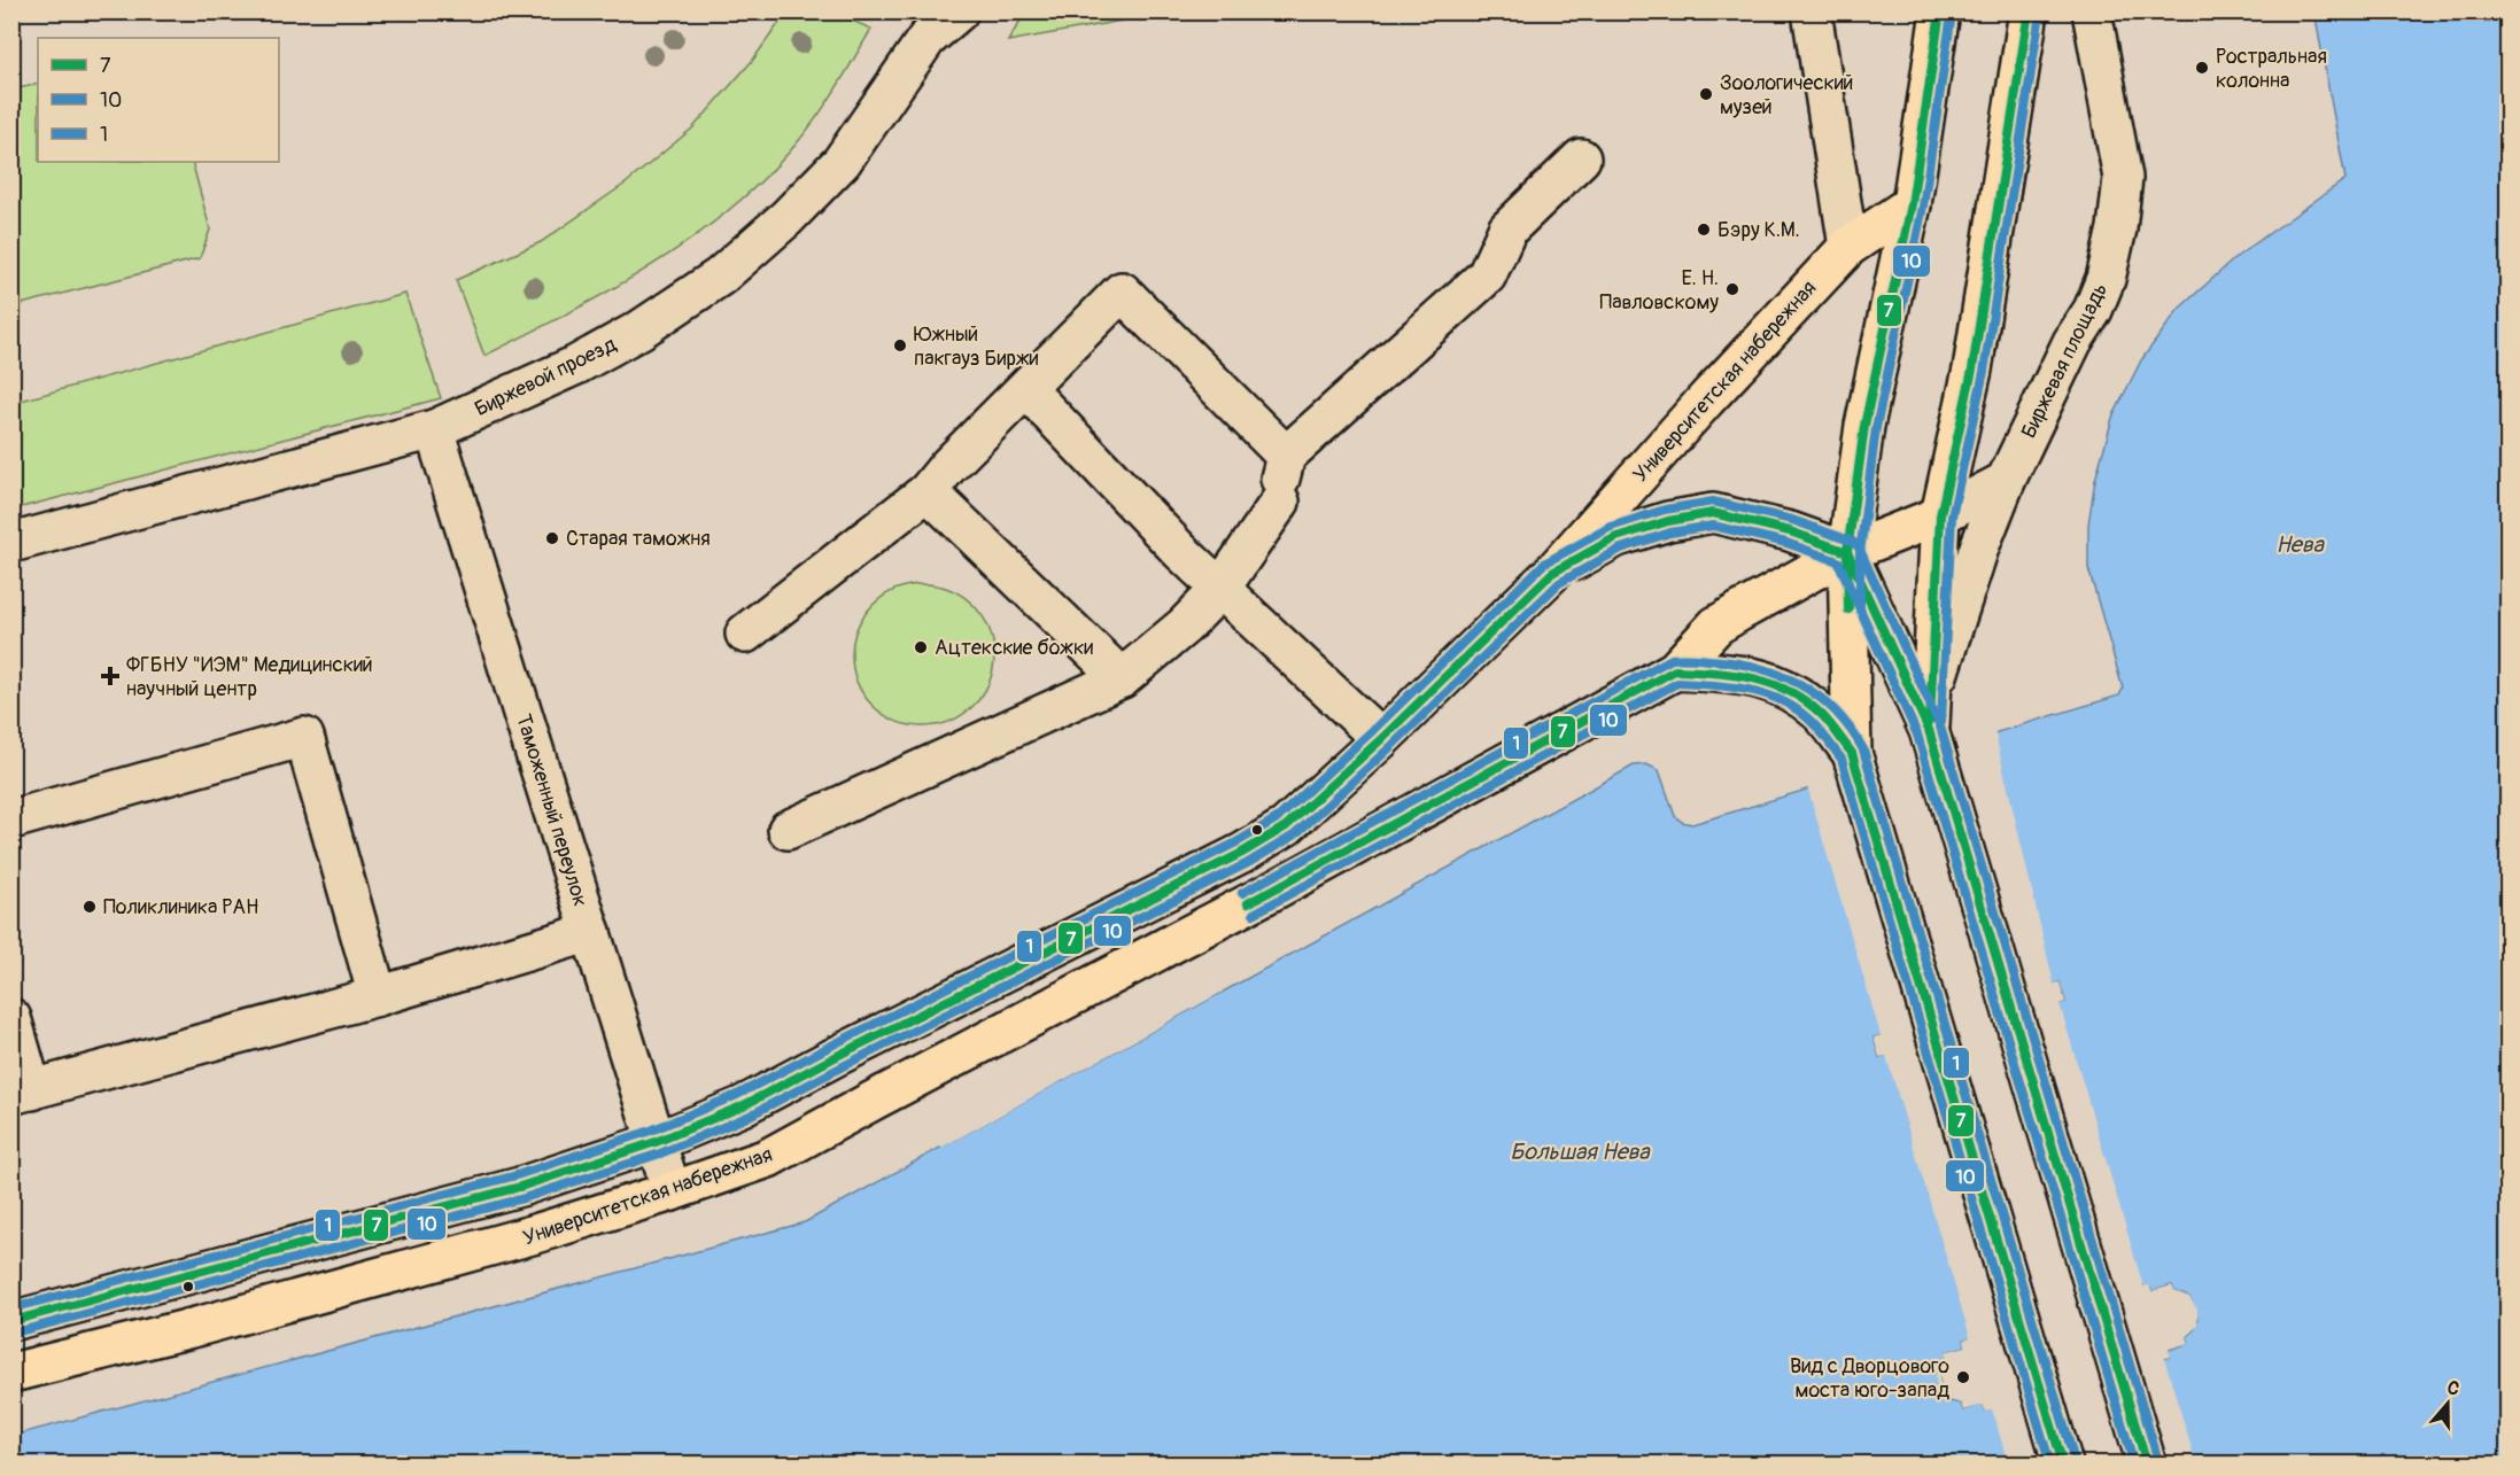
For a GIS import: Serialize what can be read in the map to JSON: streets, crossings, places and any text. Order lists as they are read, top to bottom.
{
  "streets": {
    "main road": ["Университетская набережная"],
    "street": ["Биржевая площадь", "Биржевой проезд", "Таможенный переулок"]
  },
  "crossings": [
    ["Биржевой проезд", "Таможенный переулок"],
    ["Университетская набережная", "Таможенный переулок"]
  ],
  "water": ["Нева", "Большая Нева"],
  "places": {
    "other": [
      "Ростральная колонна",
      "Зоологический музей",
      "Бэру К.М.",
      "Е. Н. Павловскому",
      "Южный пакгауз Биржи",
      "Старая таможня",
      "Ацтекские божки",
      "Поликлиника РАН",
      "Вид с Дворцового моста юго-запад"
    ],
    "health": ["ФГБНУ \"ИЭМ\" Медицинский научный центр"]
  },
  "lines": ["transit line 7", "transit line 10", "transit line 1"],
  "legend": ["7", "10", "1"],
  "north": "top"
}
